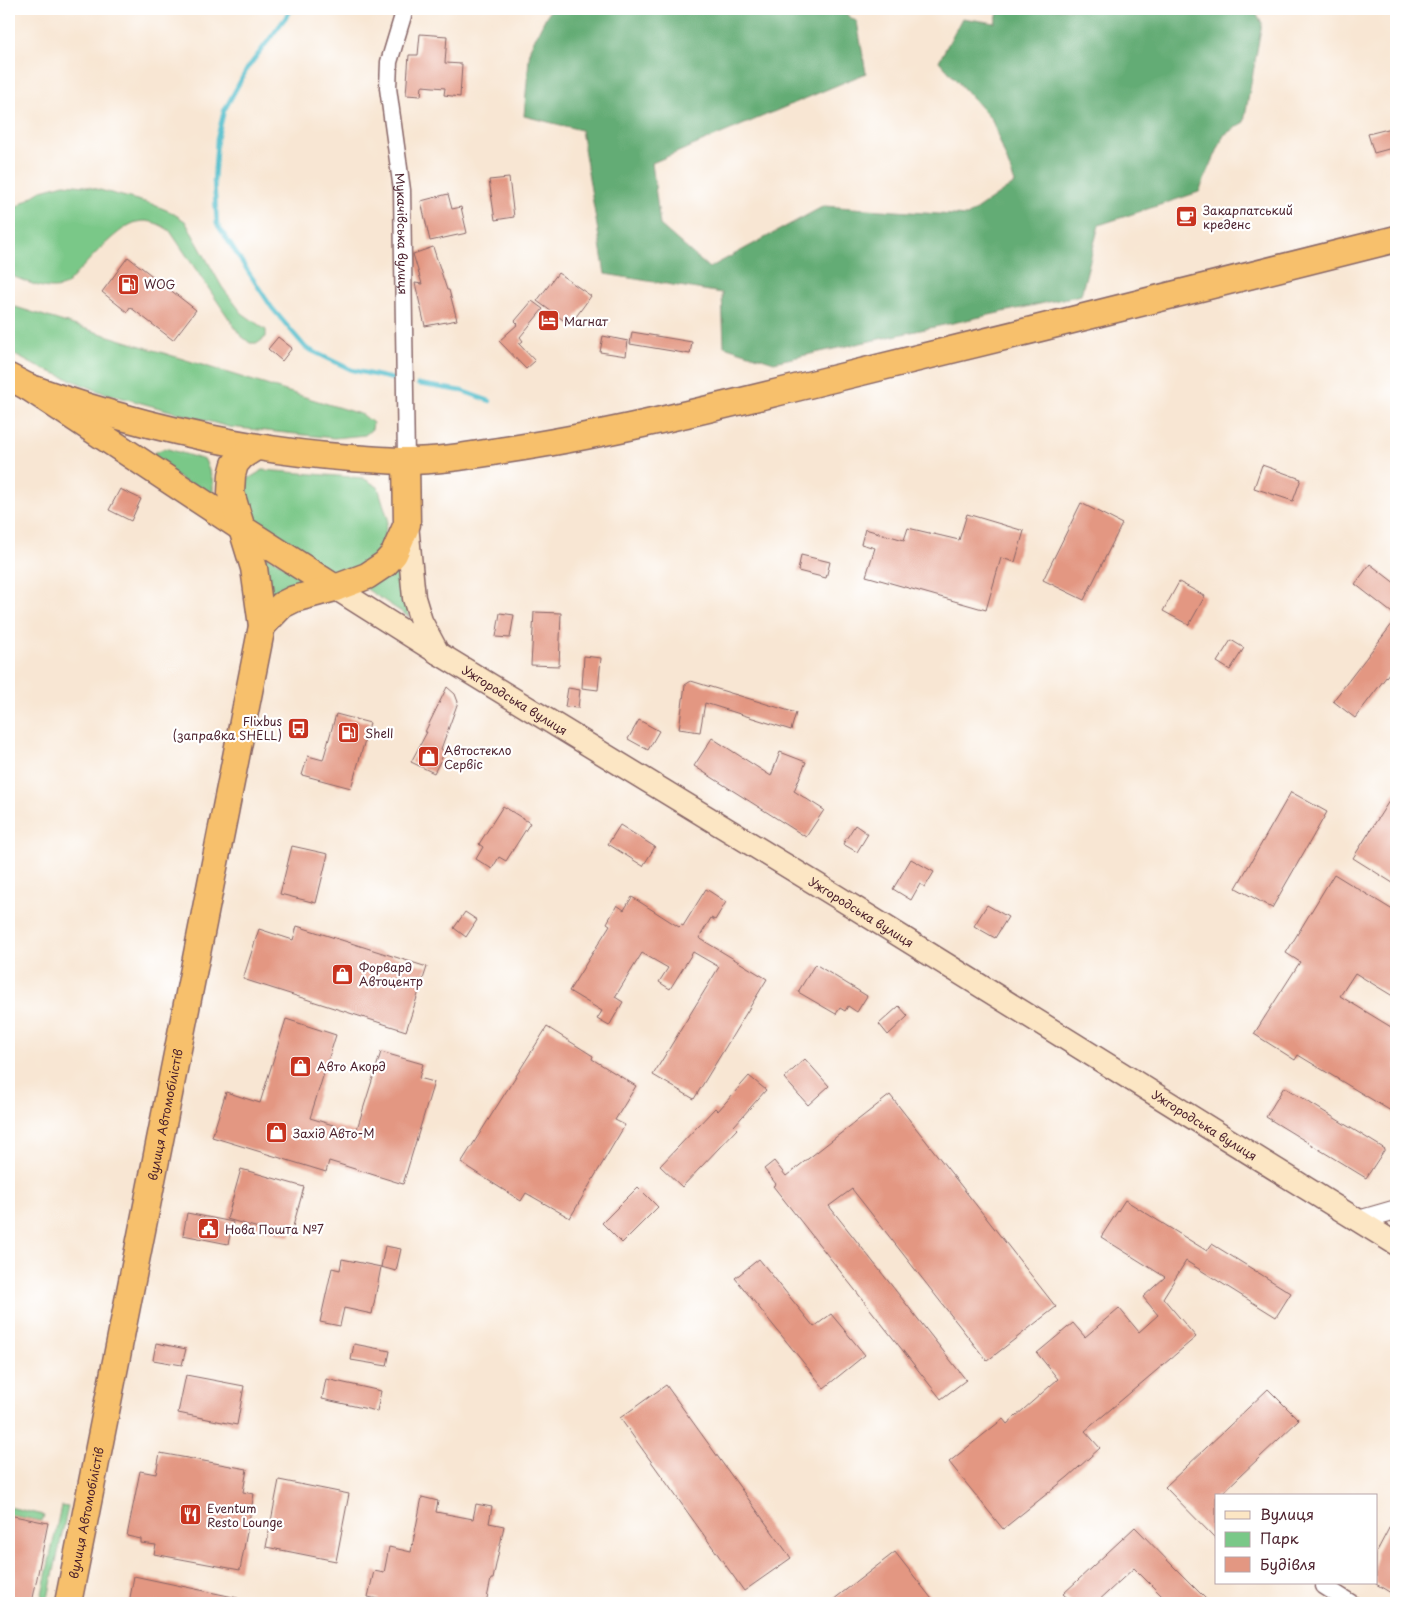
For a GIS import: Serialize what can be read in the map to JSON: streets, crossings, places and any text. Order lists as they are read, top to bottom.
{
  "streets": {
    "highway": ["вулиця Автомобілістів"],
    "main road": ["Ужгородська вулиця"],
    "street": ["Мукачівська вулиця"]
  },
  "places": {
    "cafe": ["Закарпатський креденс"],
    "fuel station": ["WOG", "Shell"],
    "hotel": ["Магнат"],
    "bus stop": ["Flixbus (заправка SHELL)"],
    "shop": [
      "Автостекло Сервіс",
      "Форвард Автоцентр",
      "Авто Акорд",
      "Захід Авто-М"
    ],
    "public building": ["Нова Пошта №7"],
    "restaurant": ["Eventum Resto Lounge"]
  },
  "legend": ["Вулиця", "Парк", "Будівля"]
}
